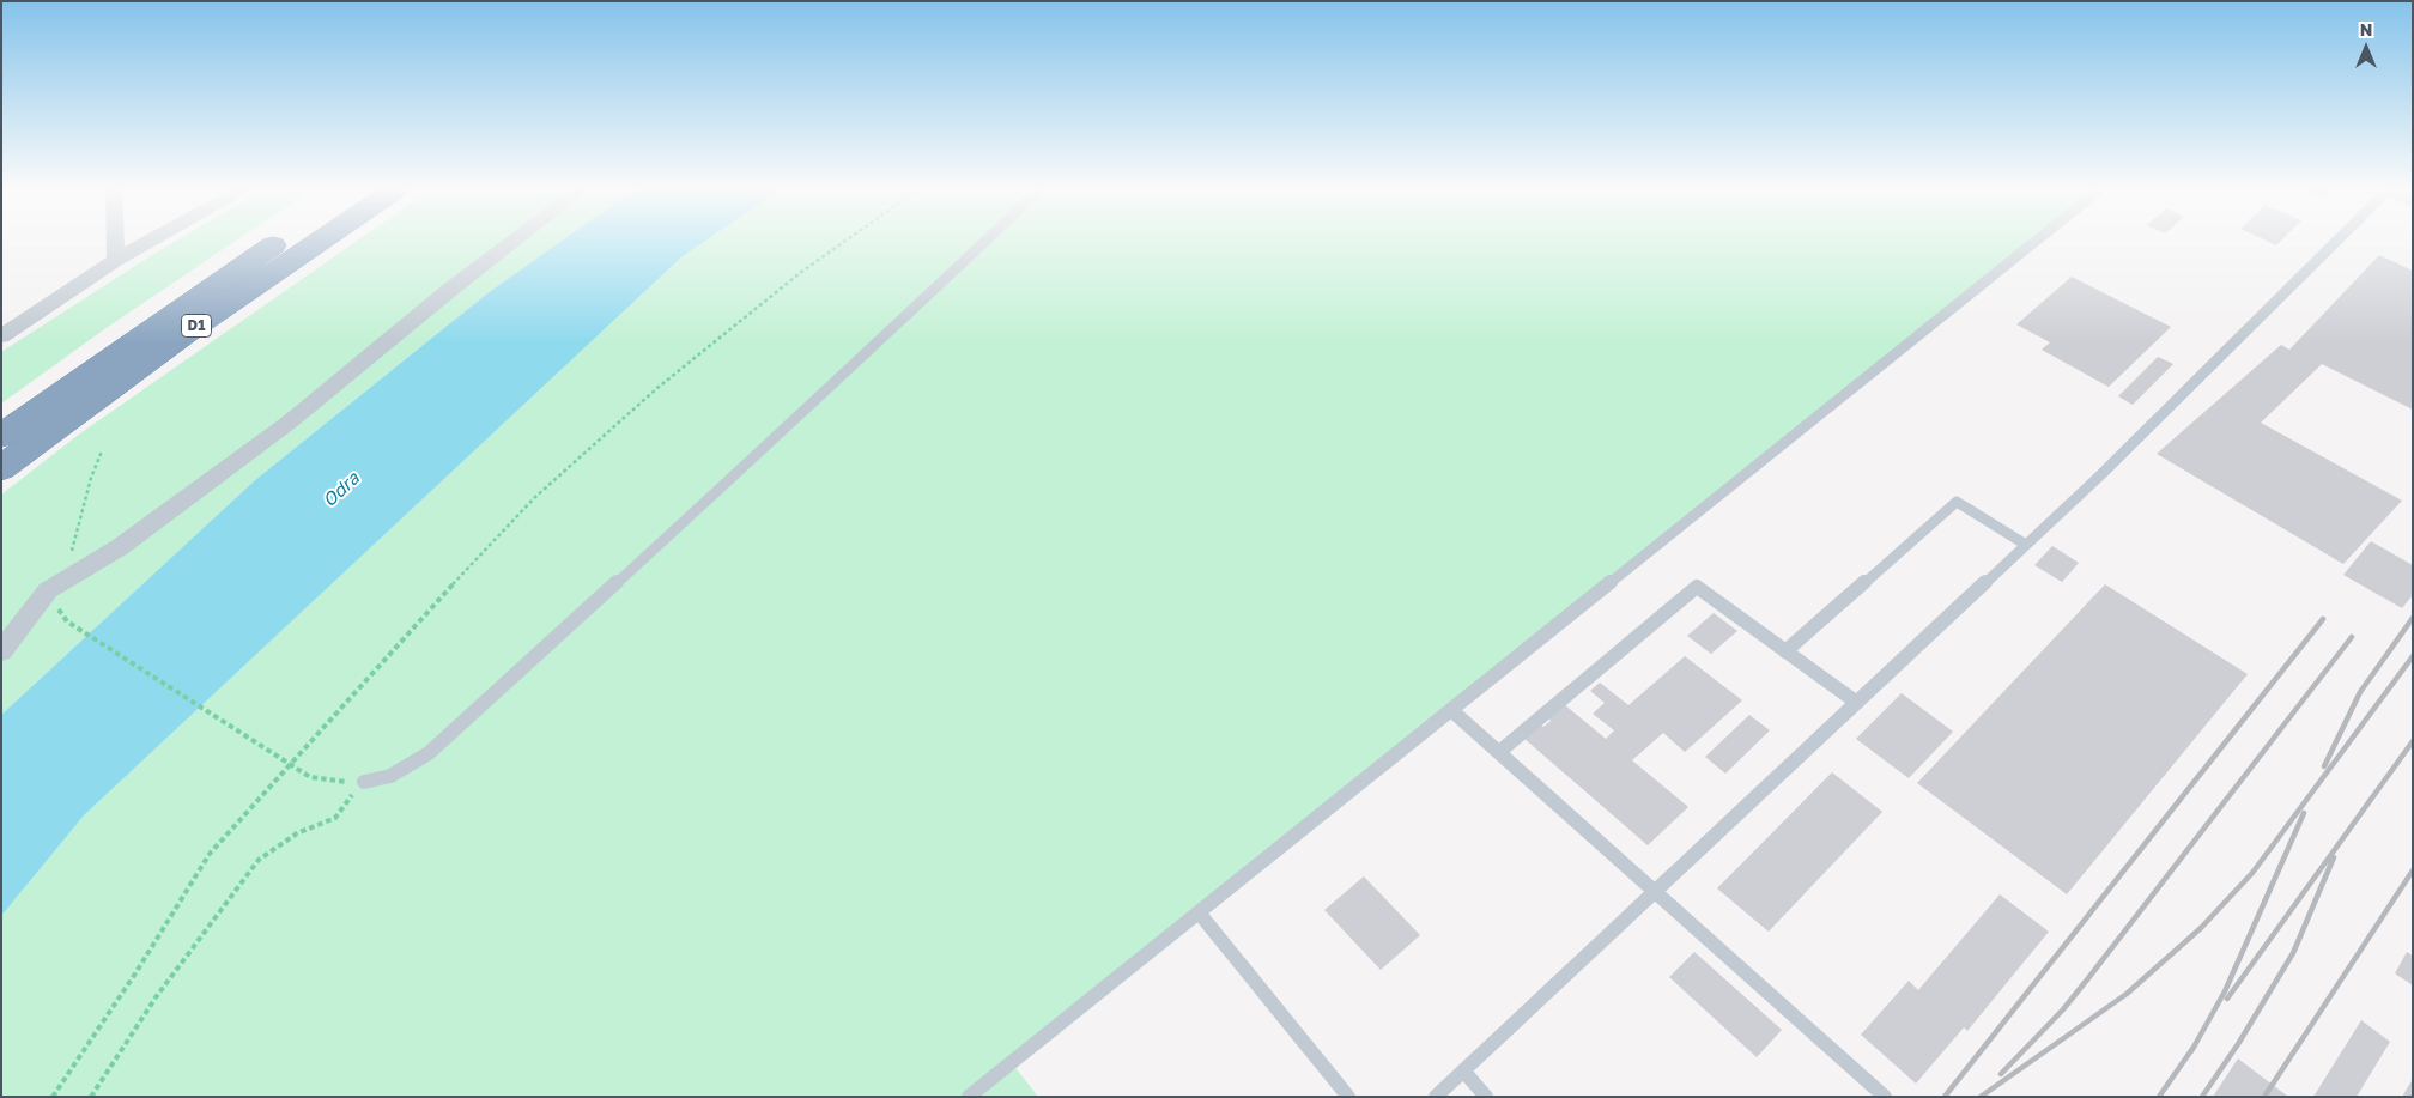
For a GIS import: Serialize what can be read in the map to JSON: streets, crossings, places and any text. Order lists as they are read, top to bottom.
{
  "streets": {
    "highway": ["D1"]
  },
  "water": ["Odra"],
  "north": "top"
}
